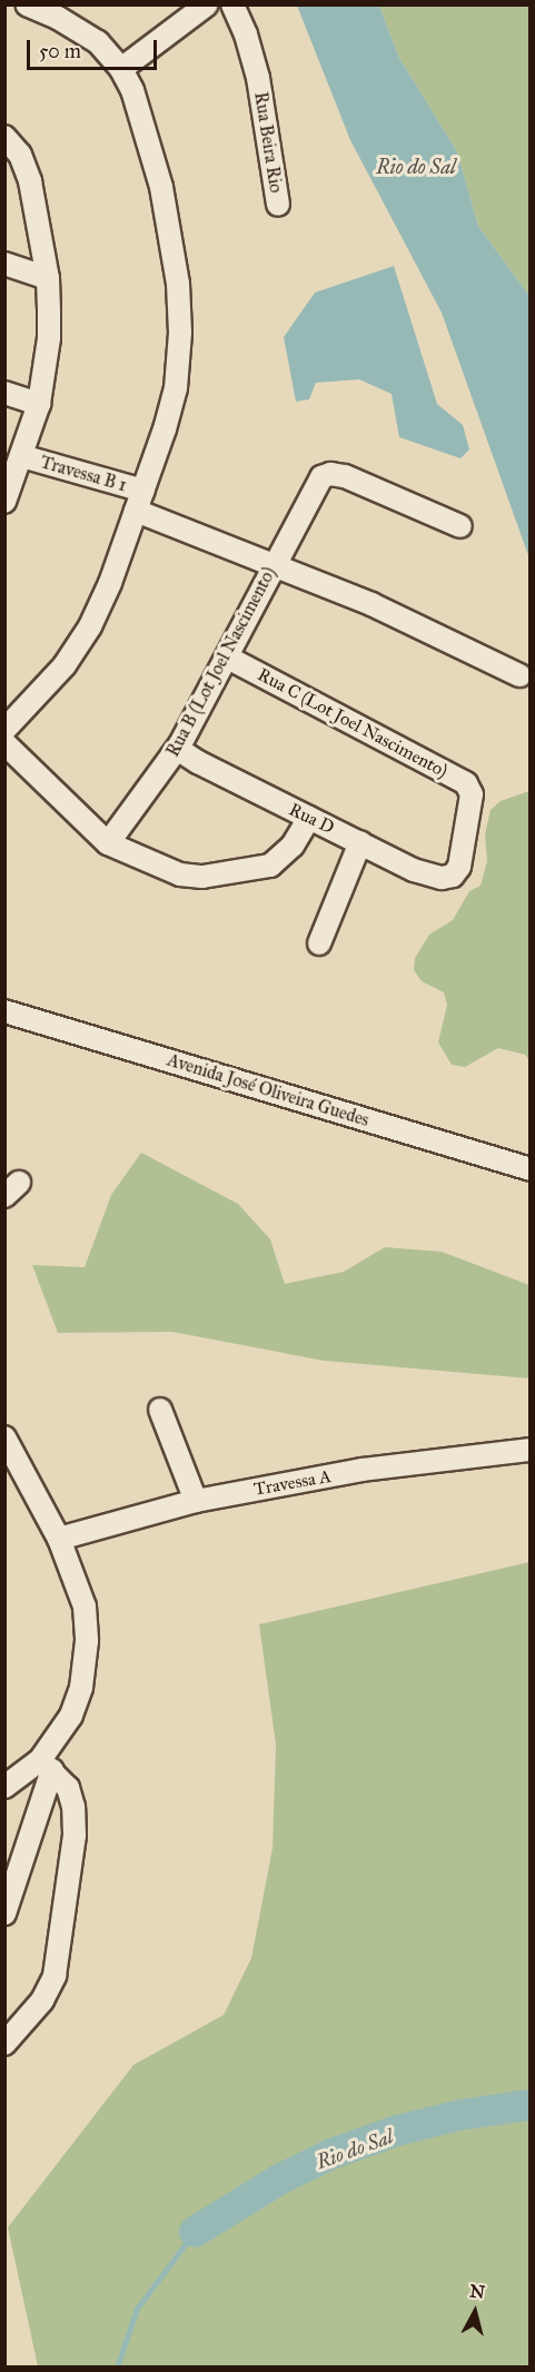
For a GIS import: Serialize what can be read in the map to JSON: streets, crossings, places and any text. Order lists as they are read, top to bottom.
{
  "streets": {
    "street": [
      "Rua Beira Rio",
      "Travessa B 1",
      "Rua B (Lot Joel Nascimento)",
      "Rua C (Lot Joel Nascimento)",
      "Rua D",
      "Avenida José Oliveira Guedes",
      "Travessa A"
    ]
  },
  "crossings": [
    ["Travessa B 1", "Rua B (Lot Joel Nascimento)"],
    ["Rua B (Lot Joel Nascimento)", "Rua C (Lot Joel Nascimento)"],
    ["Rua B (Lot Joel Nascimento)", "Rua D"],
    ["Rua C (Lot Joel Nascimento)", "Rua D"]
  ],
  "water": ["Rio do Sal"],
  "scale_bar": "50 m",
  "north": "top"
}
